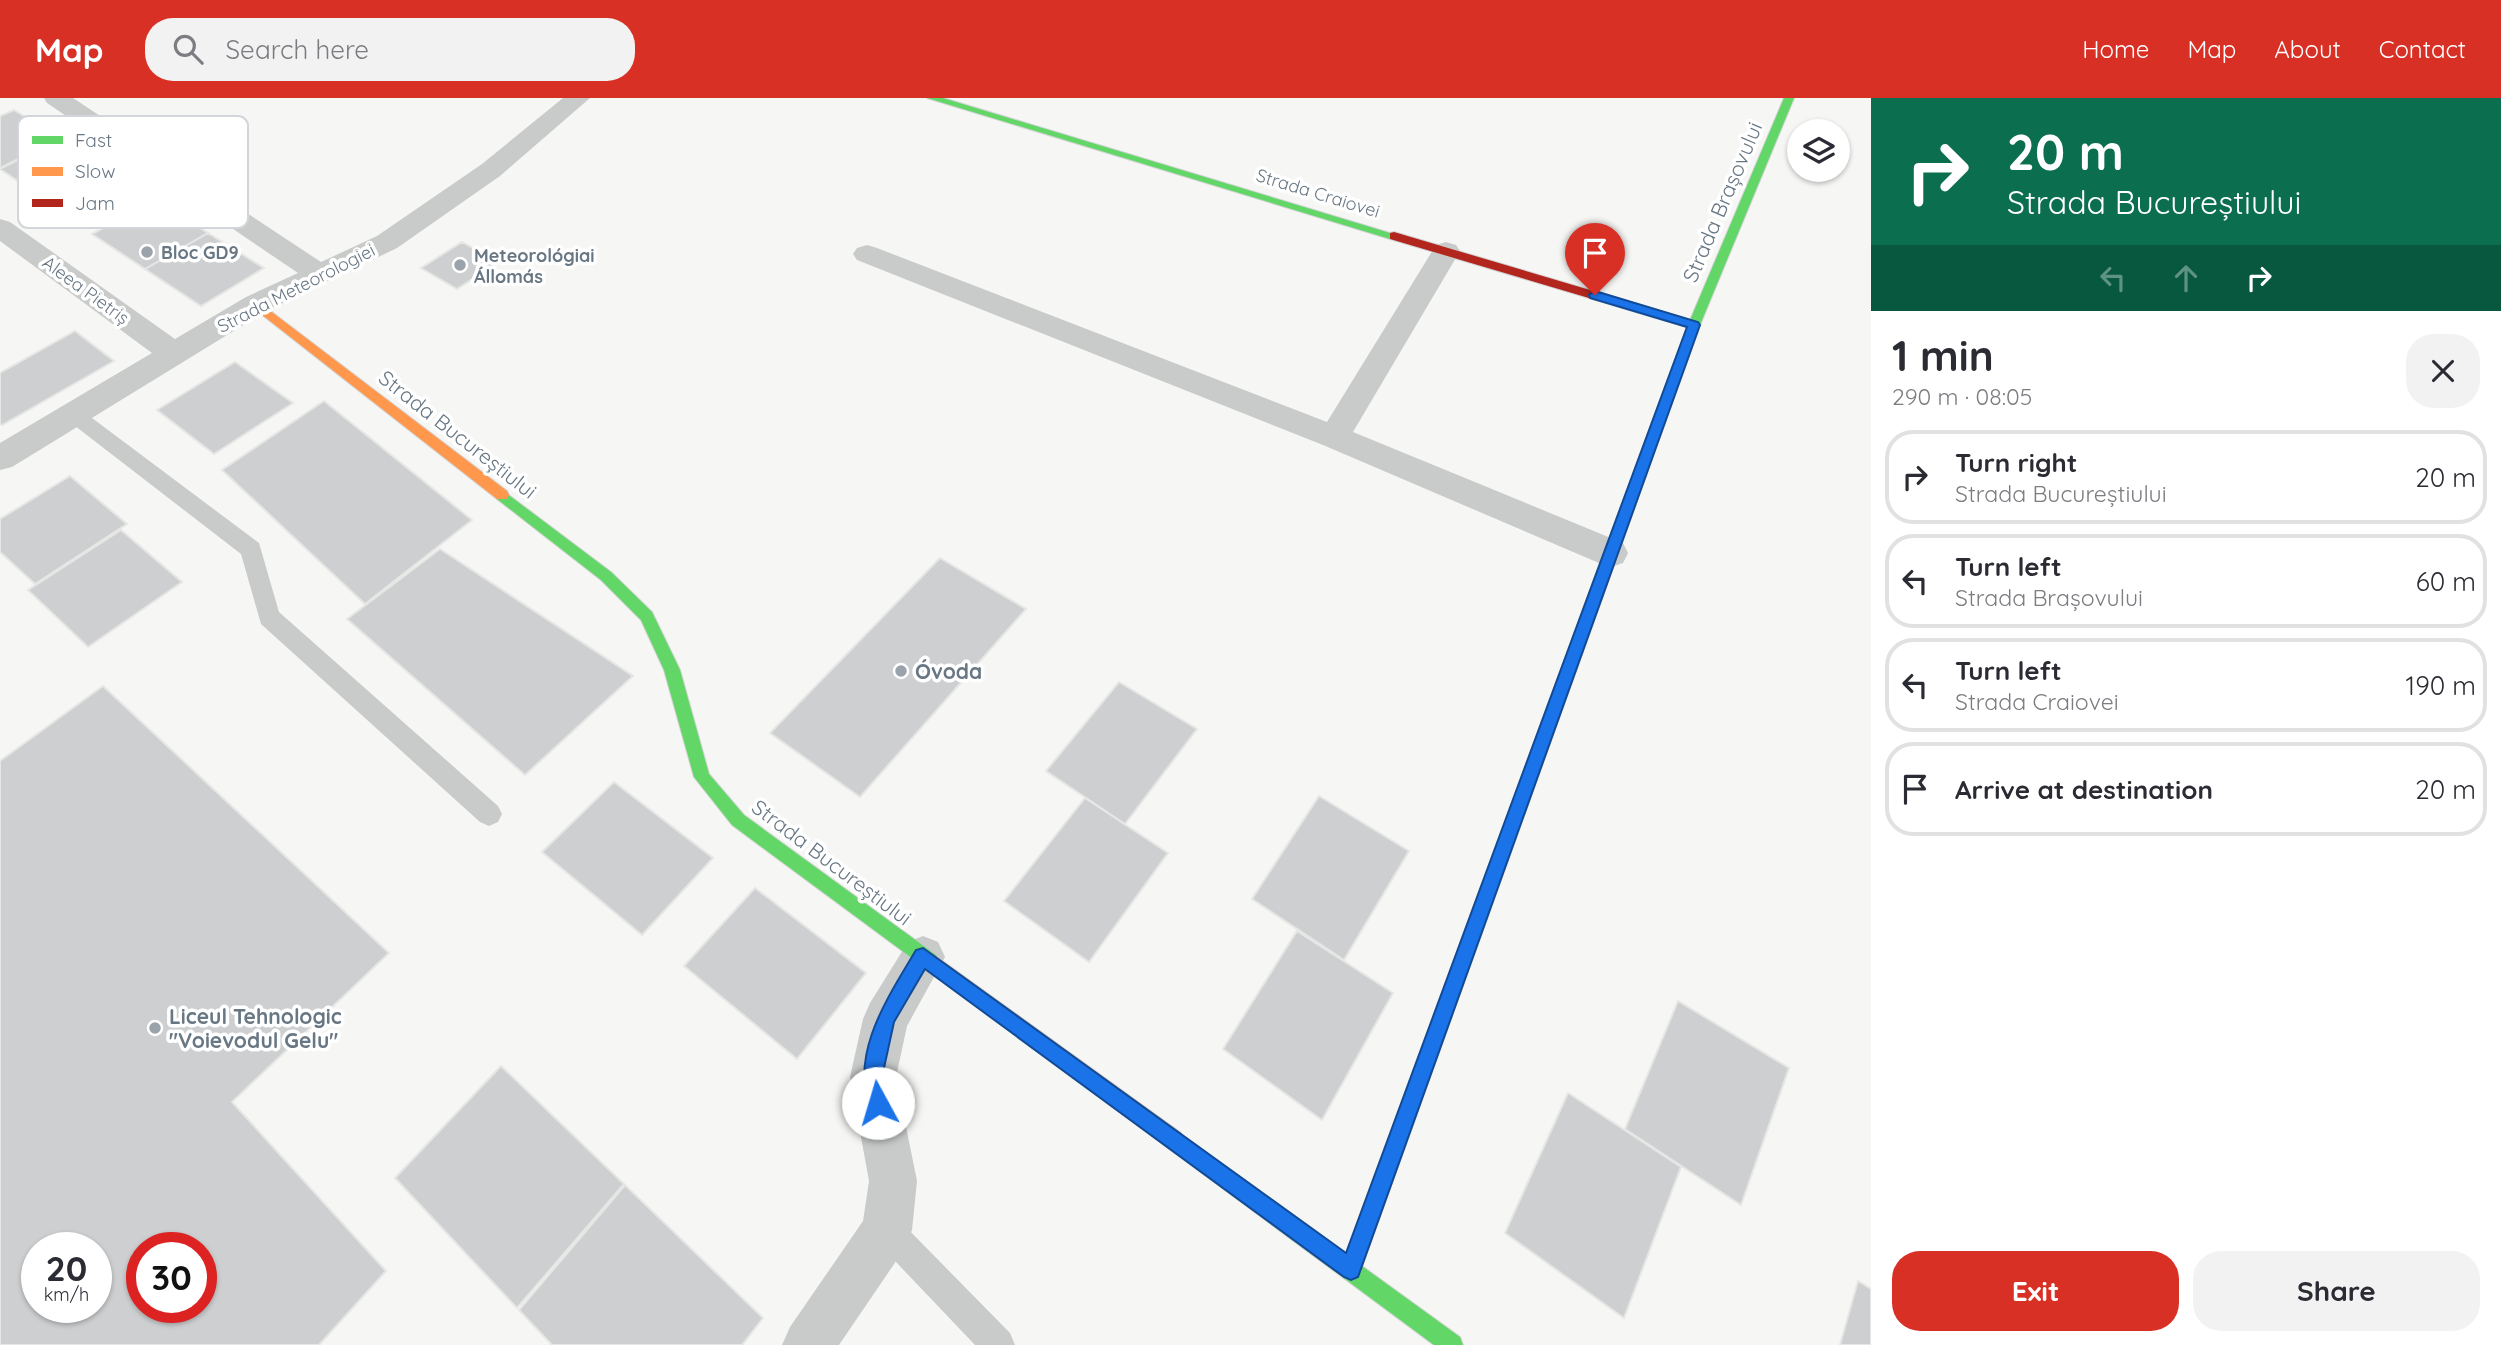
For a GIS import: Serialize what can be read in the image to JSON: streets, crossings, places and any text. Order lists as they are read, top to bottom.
{
  "streets": {
    "street": [
      "Strada Craiovei",
      "Strada Brașovului",
      "Strada Meteorologiei",
      "Aleea Pietriș",
      "Strada Bucureștiului"
    ]
  },
  "crossings": [
    ["Strada Craiovei", "Strada Brașovului"],
    ["Strada Brașovului", "Strada Bucureștiului"],
    ["Strada Meteorologiei", "Aleea Pietriș"],
    ["Strada Meteorologiei", "Strada Bucureștiului"]
  ],
  "places": [
    "Bloc GD9",
    "Meteorológiai Állomás",
    "Óvoda",
    "Liceul Tehnologic \"Voievodul Gelu\""
  ],
  "legend": ["Fast", "Slow", "Jam"],
  "page": {
    "header": "Map",
    "search": "Search here",
    "nav": [
      "Home",
      "Map",
      "About",
      "Contact"
    ],
    "turn": ["20 m", "Strada Bucureștiului"],
    "heading": ["1 min", "290 m · 08:05"],
    "list": [
      {
        "name": "Turn right",
        "note": "Strada Bucureștiului",
        "value": "20 m"
      },
      {
        "name": "Turn left",
        "note": "Strada Brașovului",
        "value": "60 m"
      },
      {
        "name": "Turn left",
        "note": "Strada Craiovei",
        "value": "190 m"
      },
      {
        "name": "Arrive at destination",
        "value": "20 m"
      }
    ],
    "speed": "20 km/h",
    "limit": "30",
    "buttons": ["Exit", "Share"]
  }
}
